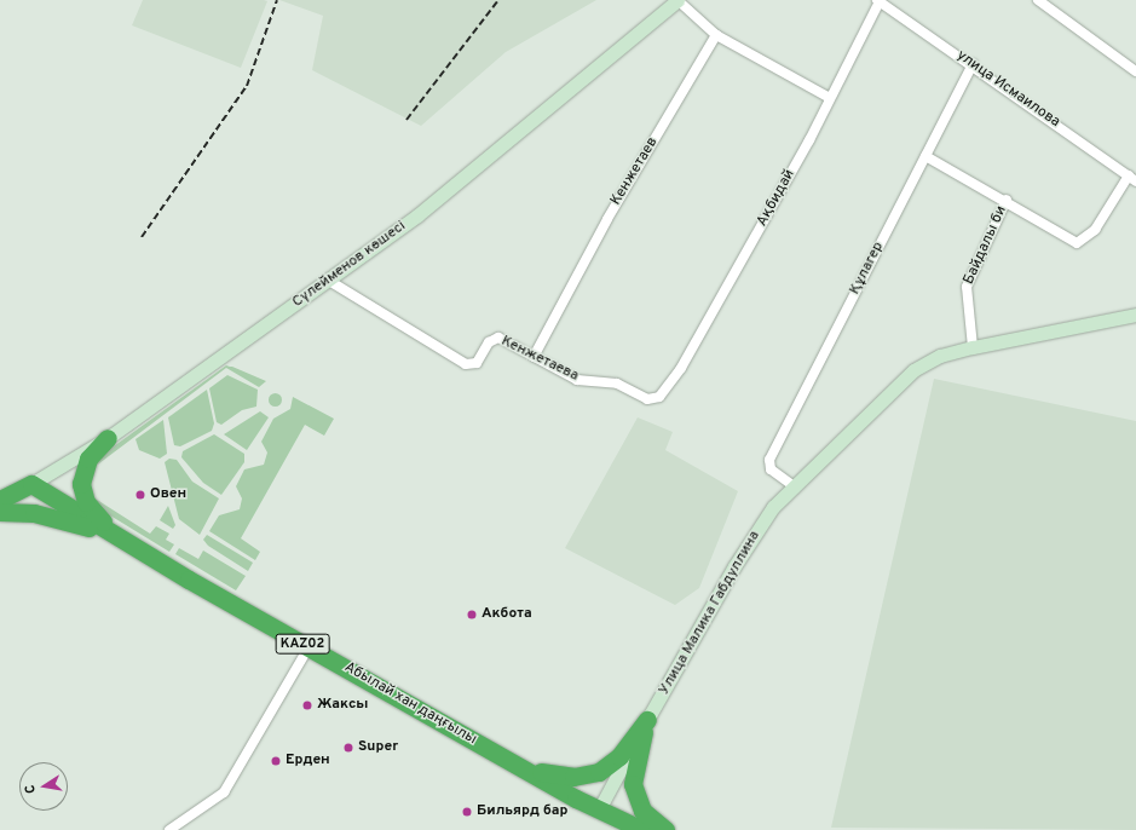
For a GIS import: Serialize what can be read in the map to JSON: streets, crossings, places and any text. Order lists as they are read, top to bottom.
{
  "streets": {
    "highway": ["Сүлейменов көшесі", "KАZ02", "Абылай хан даңғылы"],
    "street": [
      "улица Исмаилова",
      "Кенжетаев",
      "Ақбидай",
      "Байдалы би",
      "Құлагер",
      "Кенжетаева",
      "Улица Малика Габдуллина"
    ]
  },
  "crossings": [
    ["улица Исмаилова", "Ақбидай"],
    ["улица Исмаилова", "Құлагер"],
    ["Кенжетаев", "Кенжетаева"],
    ["Ақбидай", "Кенжетаева"],
    ["Байдалы би", "Улица Малика Габдуллина"],
    ["Сүлейменов көшесі", "Кенжетаева"],
    ["Сүлейменов көшесі", "Абылай хан даңғылы"],
    ["Құлагер", "Улица Малика Габдуллина"],
    ["Улица Малика Габдуллина", "Абылай хан даңғылы"],
    ["KАZ02", "Абылай хан даңғылы"]
  ],
  "places": [
    "Овен",
    "Акбота",
    "Жаксы",
    "Super",
    "Ерден",
    "Бильярд бар"
  ],
  "north": "left"
}
